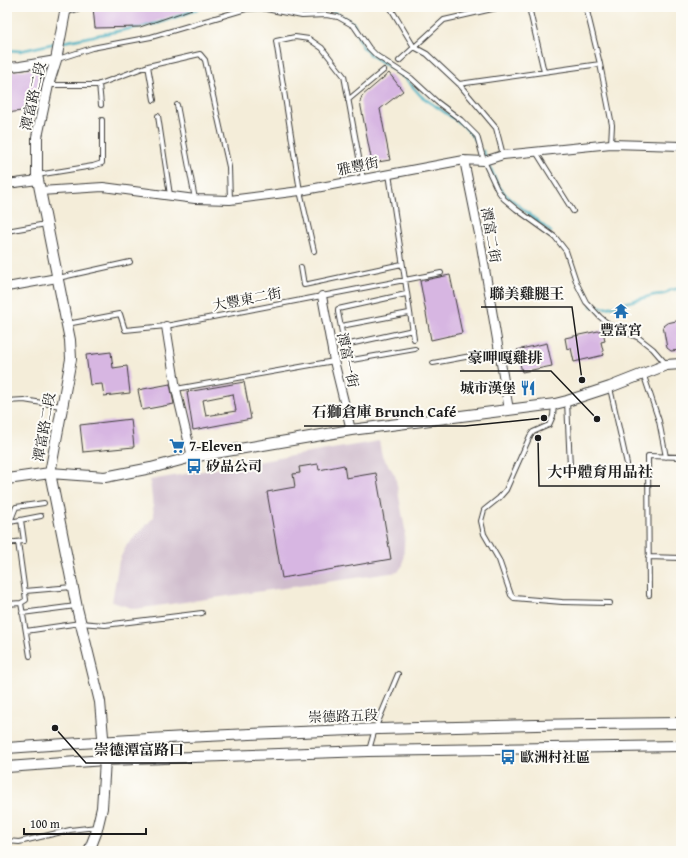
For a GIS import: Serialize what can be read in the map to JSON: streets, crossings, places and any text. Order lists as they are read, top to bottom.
{
  "streets": {
    "street": [
      "潭富路二段",
      "雅豐街",
      "潭富二街",
      "潭富一街",
      "崇德路五段"
    ],
    "lane": ["大豐東二街"]
  },
  "crossings": [
    ["潭富路二段", "雅豐街"],
    ["潭富路二段", "大豐東二街"],
    ["潭富路二段", "崇德路五段"],
    ["雅豐街", "潭富二街"],
    ["大豐東二街", "潭富一街"]
  ],
  "places": {
    "temple": ["豐富宮"],
    "other": [
      "聯美雞腿王",
      "石獅倉庫 Brunch Café",
      "豪呷嘎雞排",
      "大中體育用品社",
      "崇德潭富路口"
    ],
    "restaurant": ["城市漢堡"],
    "supermarket": ["7-Eleven"],
    "bus stop": ["矽品公司", "歐洲村社區"]
  },
  "scale_bar": "100 m"
}
